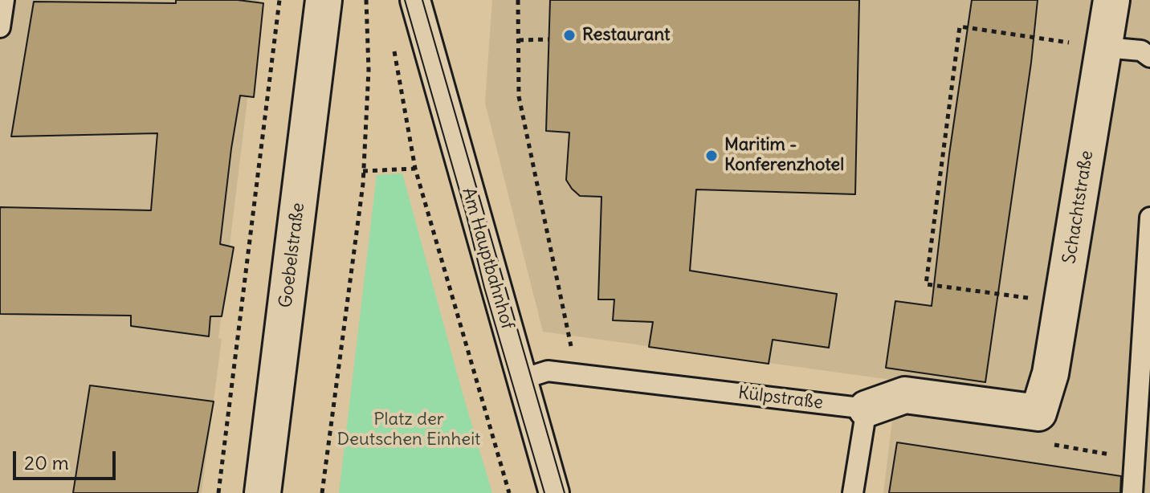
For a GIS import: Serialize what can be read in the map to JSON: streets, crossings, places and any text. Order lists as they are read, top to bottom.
{
  "streets": {
    "street": [
      "Schachtstraße",
      "Goebelstraße",
      "Am Hauptbahnhof",
      "Külpstraße"
    ]
  },
  "crossings": [
    ["Schachtstraße", "Külpstraße"],
    ["Am Hauptbahnhof", "Külpstraße"]
  ],
  "parks": ["Platz der Deutschen Einheit"],
  "places": ["Restaurant", "Maritim - Konferenzhotel"],
  "scale_bar": "20 m"
}
